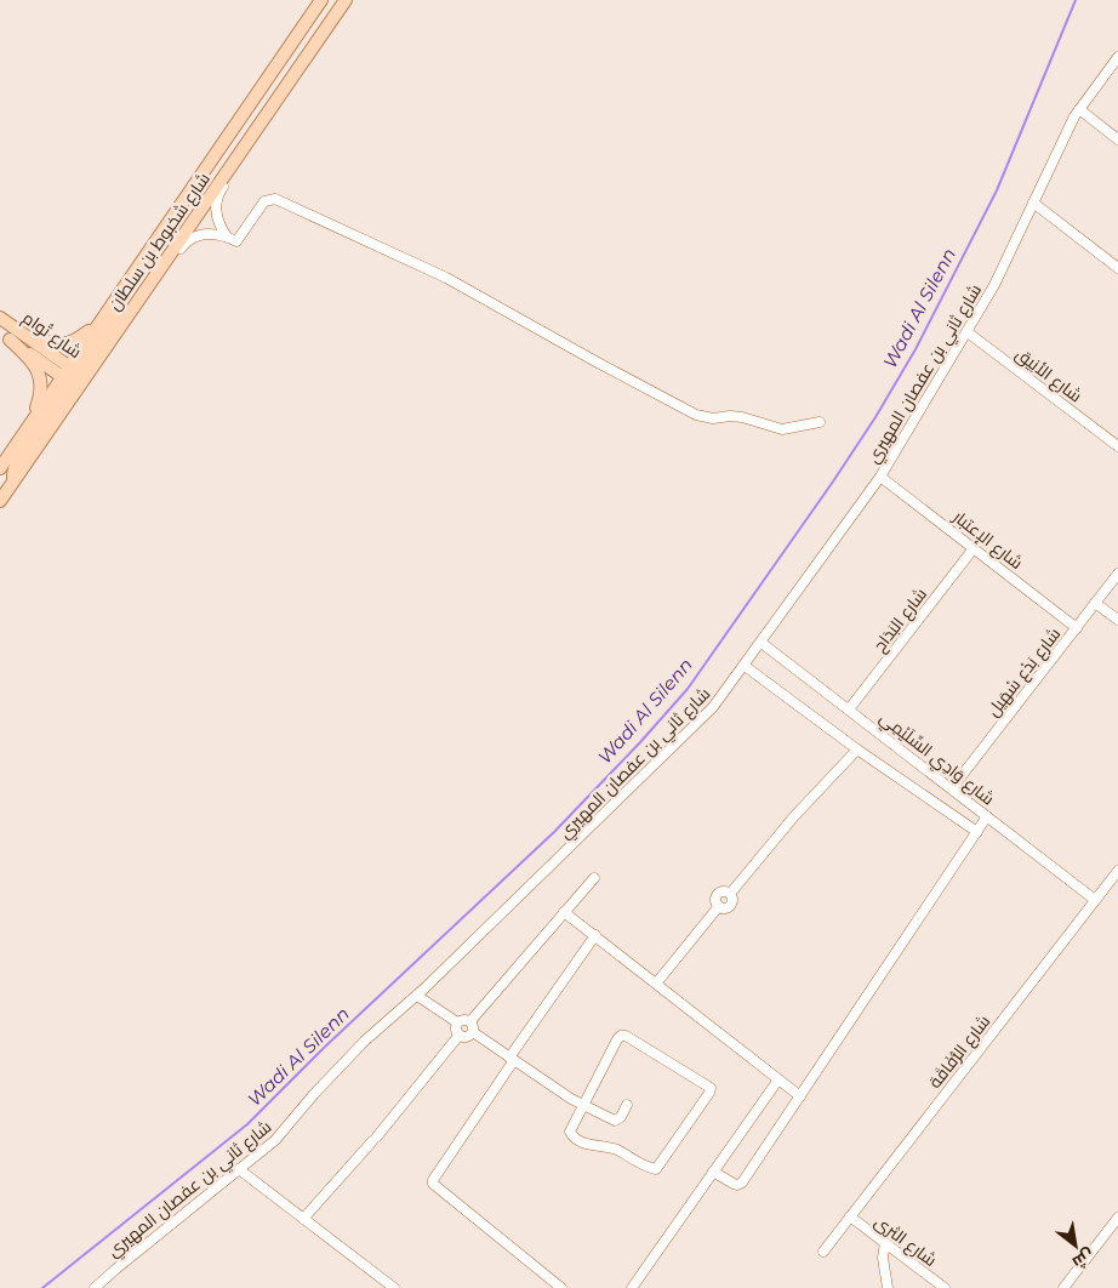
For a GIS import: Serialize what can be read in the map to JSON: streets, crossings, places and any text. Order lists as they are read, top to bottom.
{
  "streets": {
    "main road": ["شارع شخبوط بن سلطان", "شارع تُوام"],
    "street": [
      "شارع ثاني بن عفصان المهيري",
      "شارع الأنِيق",
      "شارع الإعتبار",
      "شارع البَدَاح",
      "شارع بَدْع سْهَيل",
      "شارع وَادِي السِّلَيْمِي",
      "شارع الرُّفَاقَة",
      "شارع الثرى"
    ]
  },
  "crossings": [
    ["شارع شخبوط بن سلطان", "شارع تُوام"],
    ["شارع ثاني بن عفصان المهيري", "شارع الأنِيق"],
    ["شارع ثاني بن عفصان المهيري", "شارع الإعتبار"],
    ["شارع ثاني بن عفصان المهيري", "شارع وَادِي السِّلَيْمِي"],
    ["شارع الإعتبار", "شارع البَدَاح"],
    ["شارع الإعتبار", "شارع بَدْع سْهَيل"],
    ["شارع البَدَاح", "شارع وَادِي السِّلَيْمِي"],
    ["شارع بَدْع سْهَيل", "شارع وَادِي السِّلَيْمِي"],
    ["شارع وَادِي السِّلَيْمِي", "شارع الرُّفَاقَة"],
    ["شارع الرُّفَاقَة", "شارع الثرى"]
  ],
  "water": ["Wadi Al Silenn"],
  "north": "bottom right"
}
